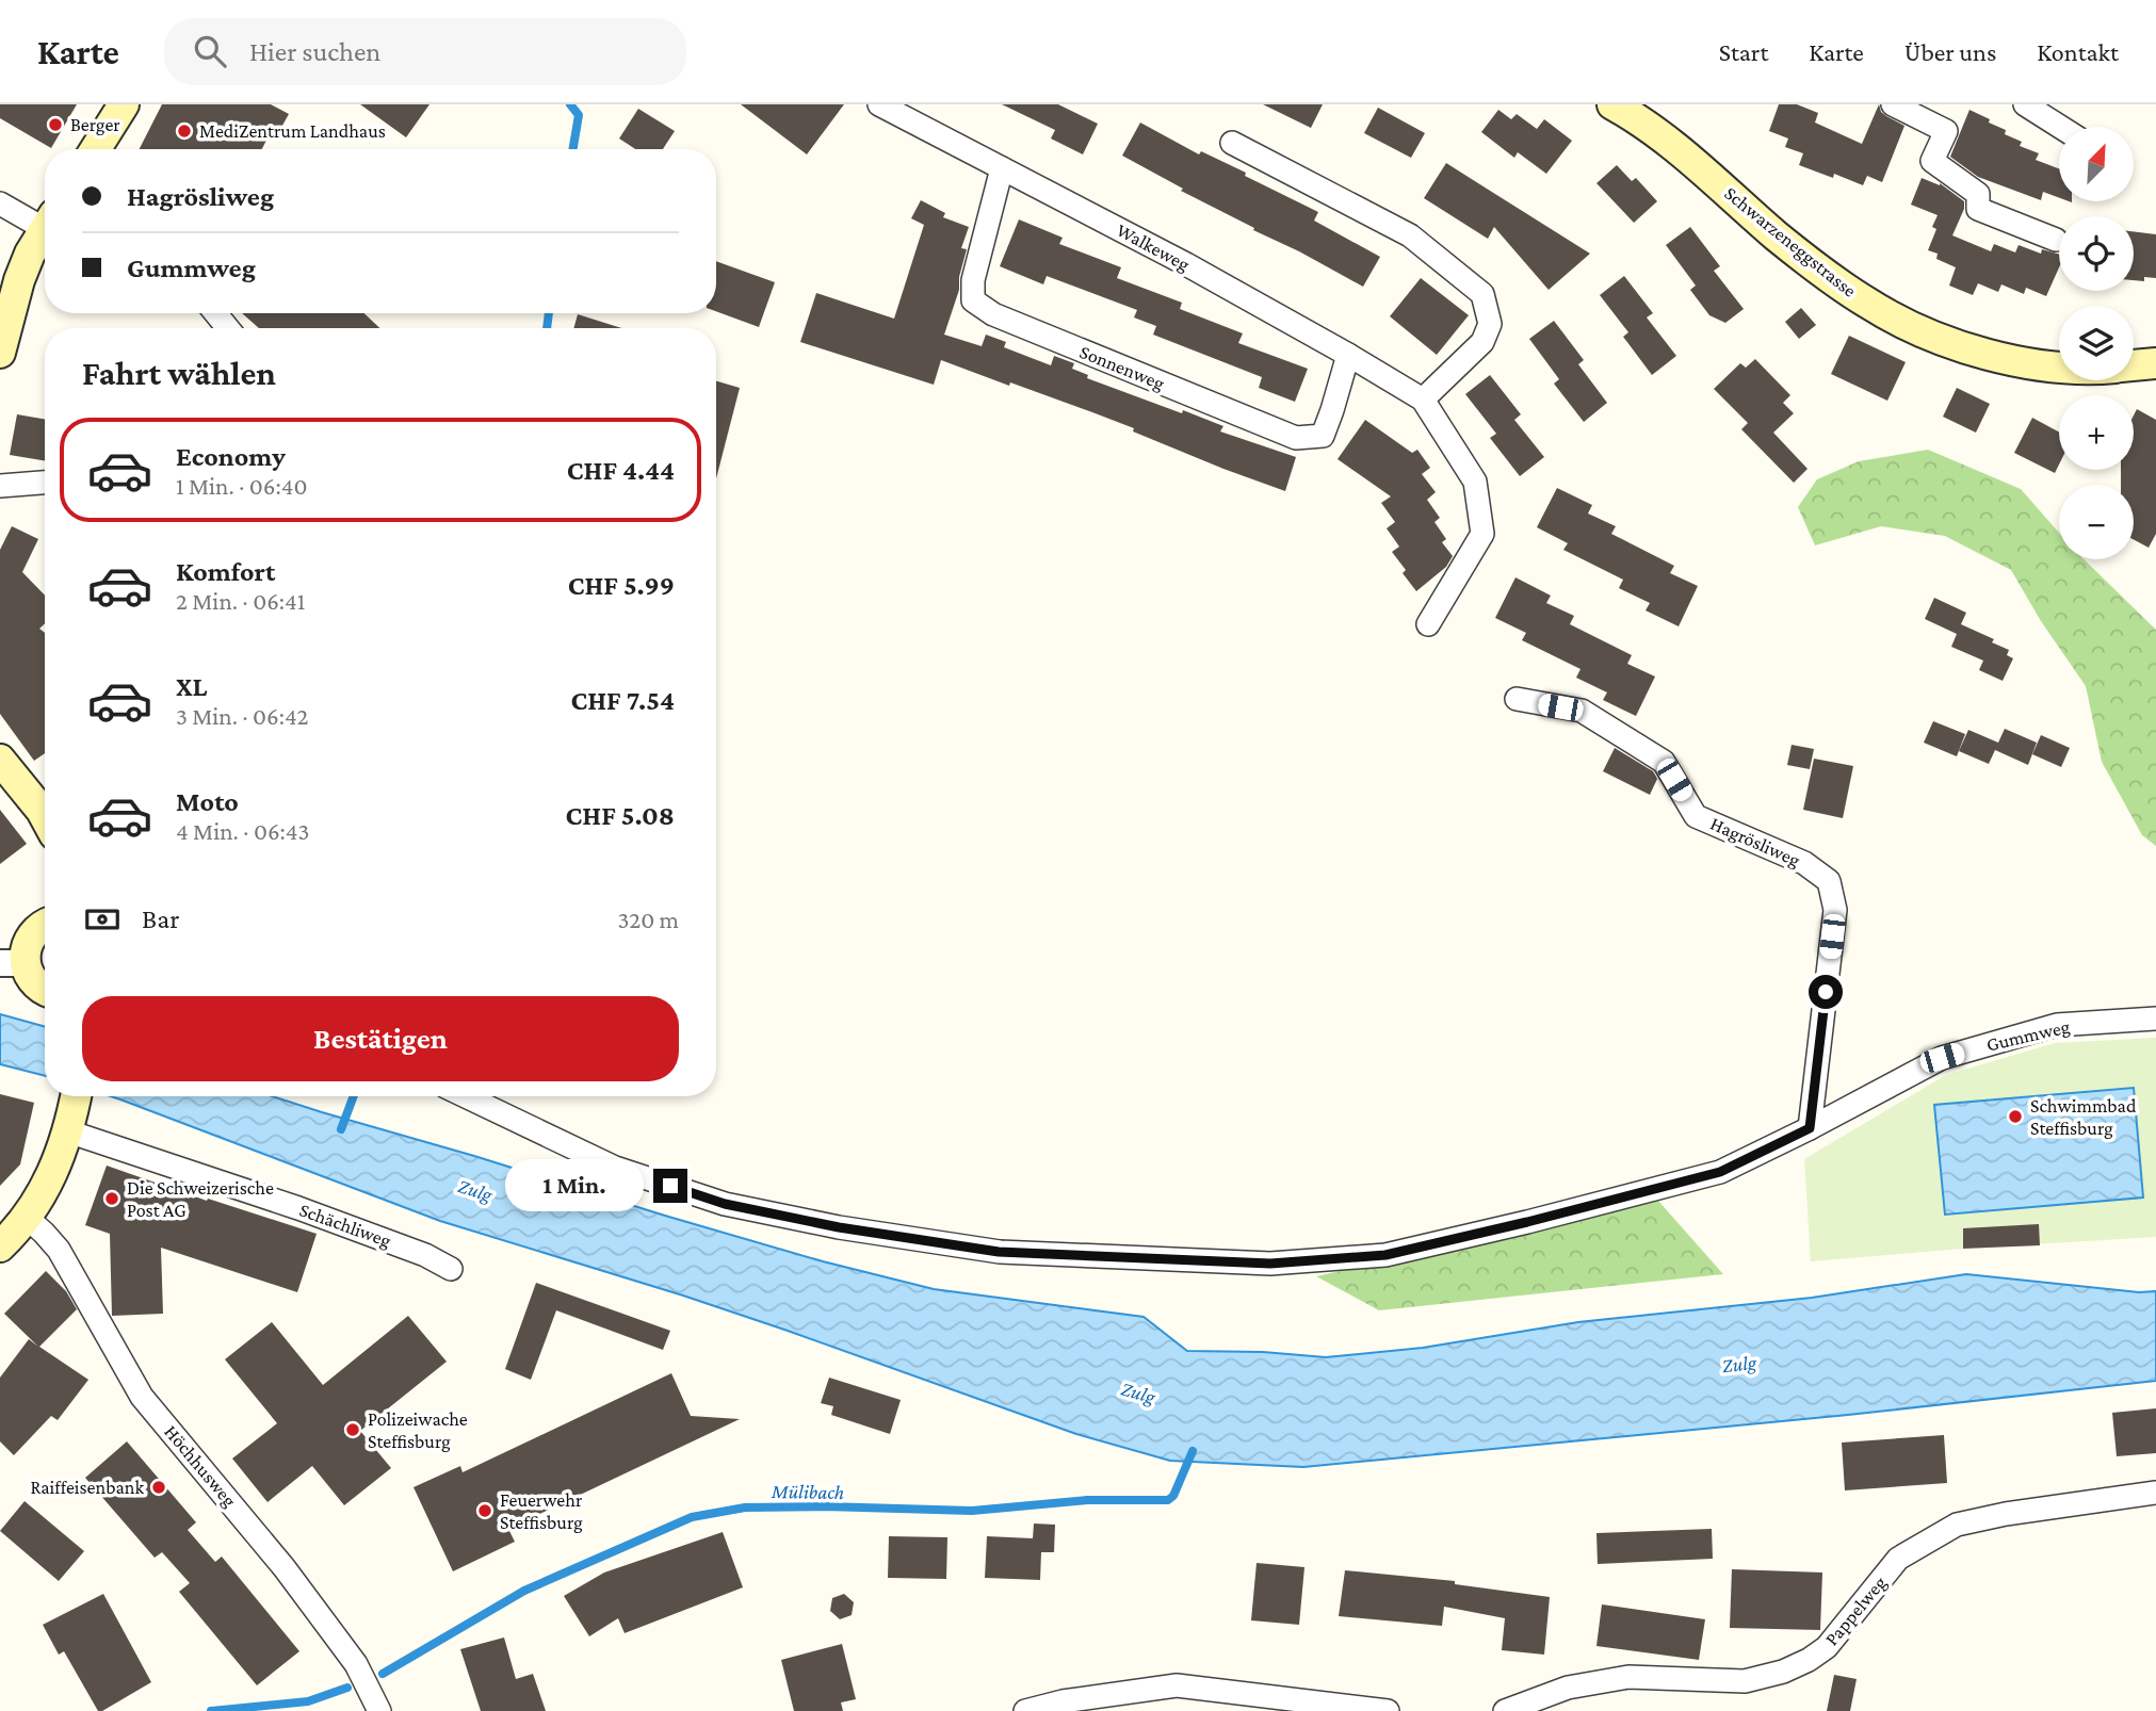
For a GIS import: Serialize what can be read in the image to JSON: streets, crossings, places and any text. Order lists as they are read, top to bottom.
{
  "streets": {
    "main road": ["Schwarzeneggstrasse"],
    "street": [
      "Walkeweg",
      "Sonnenweg",
      "Hagrösliweg",
      "Gummweg",
      "Schächliweg",
      "Höchhusweg",
      "Pappelweg"
    ]
  },
  "crossings": [
    ["Walkeweg", "Sonnenweg"],
    ["Hagrösliweg", "Gummweg"]
  ],
  "water": ["Zulg", "Mülibach"],
  "places": [
    "Berger",
    "MediZentrum Landhaus",
    "Schwimmbad Steffisburg",
    "Die Schweizerische Post AG",
    "Polizeiwache Steffisburg",
    "Raiffeisenbank",
    "Feuerwehr Steffisburg"
  ],
  "north": "top right",
  "page": {
    "header": "Karte",
    "search": "Hier suchen",
    "nav": [
      "Start",
      "Karte",
      "Über uns",
      "Kontakt"
    ],
    "map_buttons": ["+", "−"],
    "banner": ["Hagrösliweg", "Gummweg"],
    "heading": "Fahrt wählen",
    "list": [
      {
        "name": "Economy",
        "note": "1 Min. · 06:40",
        "value": "CHF 4.44"
      },
      {
        "name": "Komfort",
        "note": "2 Min. · 06:41",
        "value": "CHF 5.99"
      },
      {
        "name": "XL",
        "note": "3 Min. · 06:42",
        "value": "CHF 7.54"
      },
      {
        "name": "Moto",
        "note": "4 Min. · 06:43",
        "value": "CHF 5.08"
      }
    ],
    "pay": ["Bar", "320 m"],
    "buttons": "Bestätigen",
    "bubble": "1 Min."
  }
}
